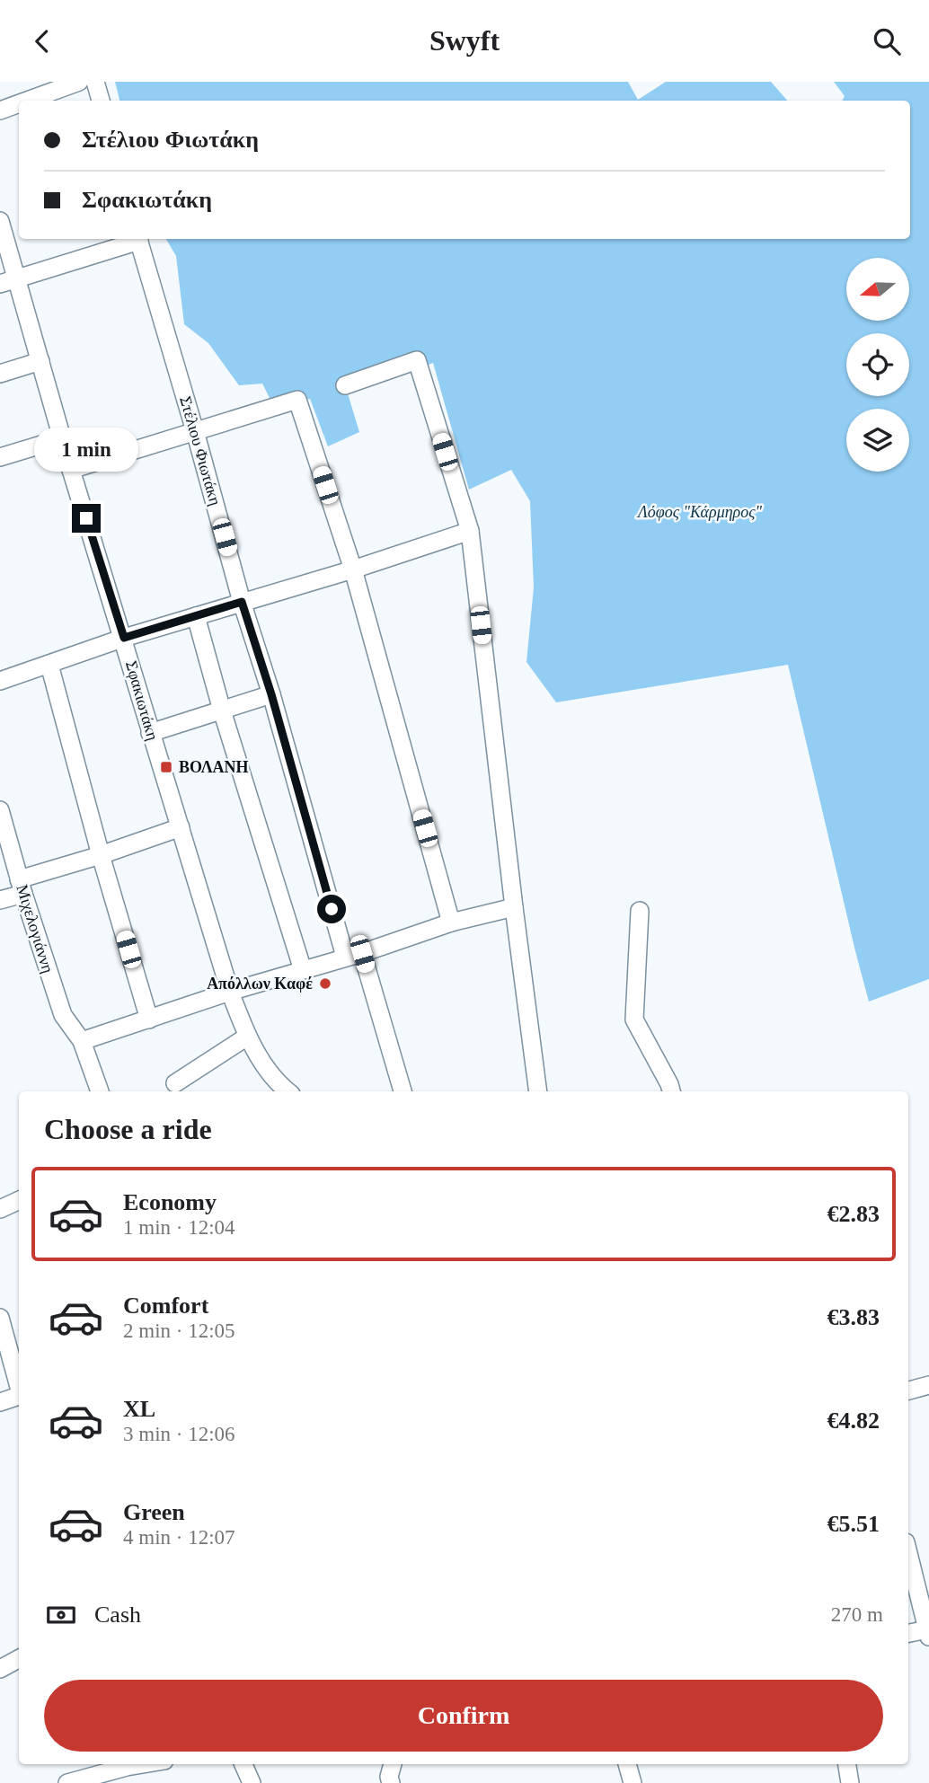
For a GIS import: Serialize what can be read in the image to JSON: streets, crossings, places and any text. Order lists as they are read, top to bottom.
{
  "streets": {
    "street": ["Στέλιου Φιωτάκη", "Σφακιωτάκη", "Μιχελογιάννη"]
  },
  "parks": ["Λόφος \"Κάρμηρος\""],
  "places": {
    "transit": ["ΒΟΛΑΝΗ"],
    "other": ["Απόλλων Καφέ"]
  },
  "north": "left",
  "page": {
    "header": "Swyft",
    "banner": ["Στέλιου Φιωτάκη", "Σφακιωτάκη"],
    "bubble": "1 min",
    "heading": "Choose a ride",
    "list": [
      {
        "name": "Economy",
        "note": "1 min · 12:04",
        "value": "€2.83"
      },
      {
        "name": "Comfort",
        "note": "2 min · 12:05",
        "value": "€3.83"
      },
      {
        "name": "XL",
        "note": "3 min · 12:06",
        "value": "€4.82"
      },
      {
        "name": "Green",
        "note": "4 min · 12:07",
        "value": "€5.51"
      }
    ],
    "pay": ["Cash", "270 m"],
    "buttons": "Confirm"
  }
}
